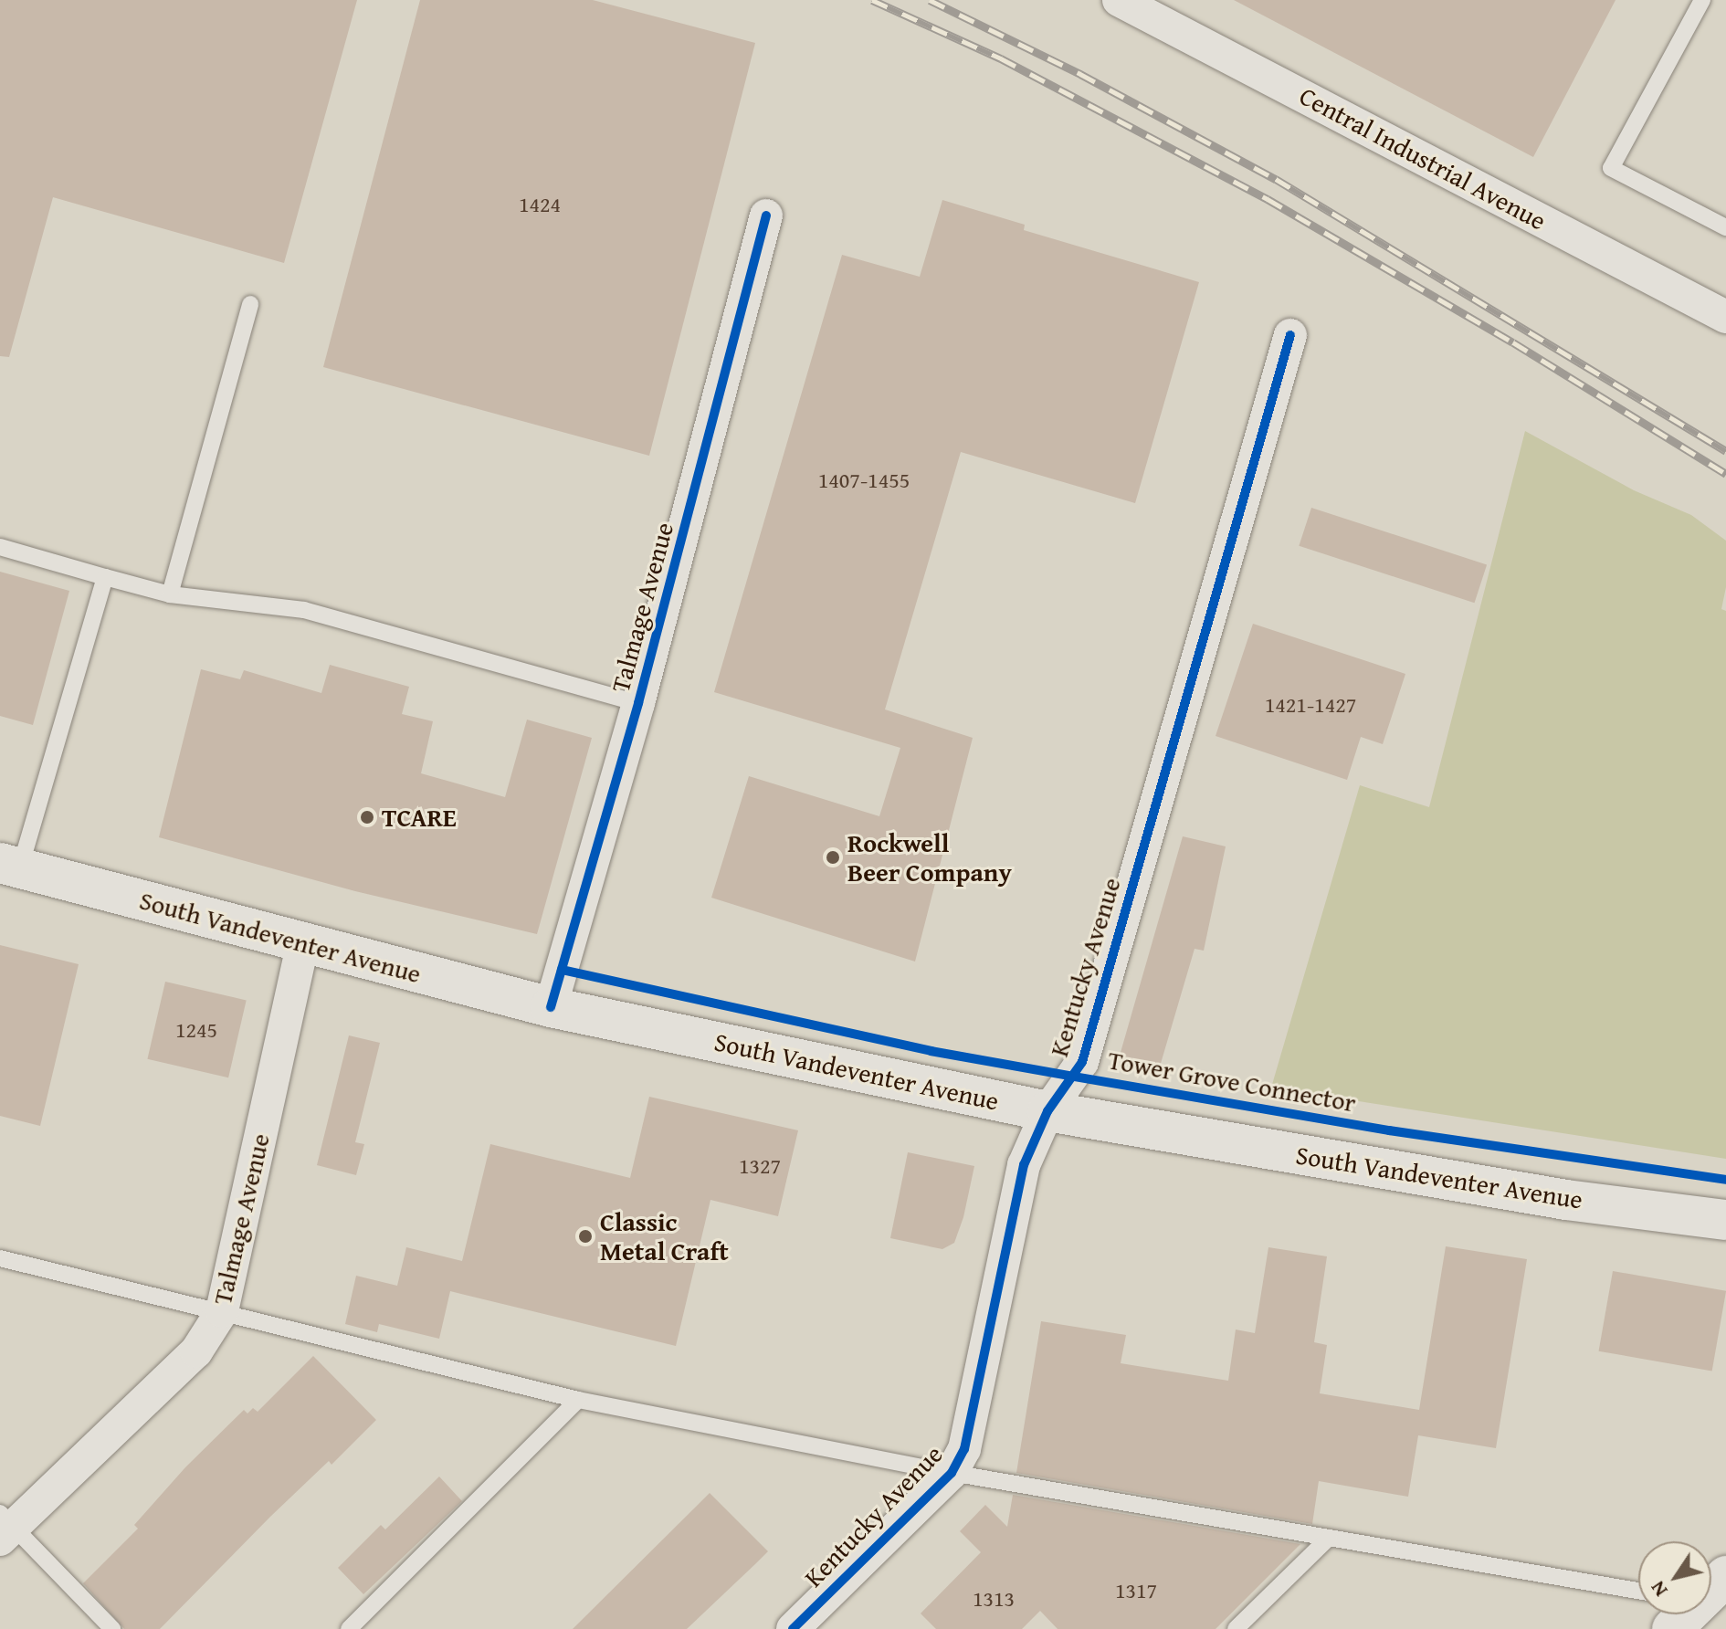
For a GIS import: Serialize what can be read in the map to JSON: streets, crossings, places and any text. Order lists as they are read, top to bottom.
{
  "streets": {
    "main road": ["South Vandeventer Avenue"],
    "street": ["Central Industrial Avenue", "Talmage Avenue", "Kentucky Avenue"],
    "cycle path": ["Tower Grove Connector"]
  },
  "crossings": [
    ["Talmage Avenue", "South Vandeventer Avenue"],
    ["South Vandeventer Avenue", "Kentucky Avenue"]
  ],
  "places": ["TCARE", "Rockwell Beer Company", "Classic Metal Craft"],
  "house_numbers": [
    "1424",
    "1407-1455",
    "1421-1427",
    "1245",
    "1327",
    "1317",
    "1313"
  ],
  "north": "bottom left"
}
